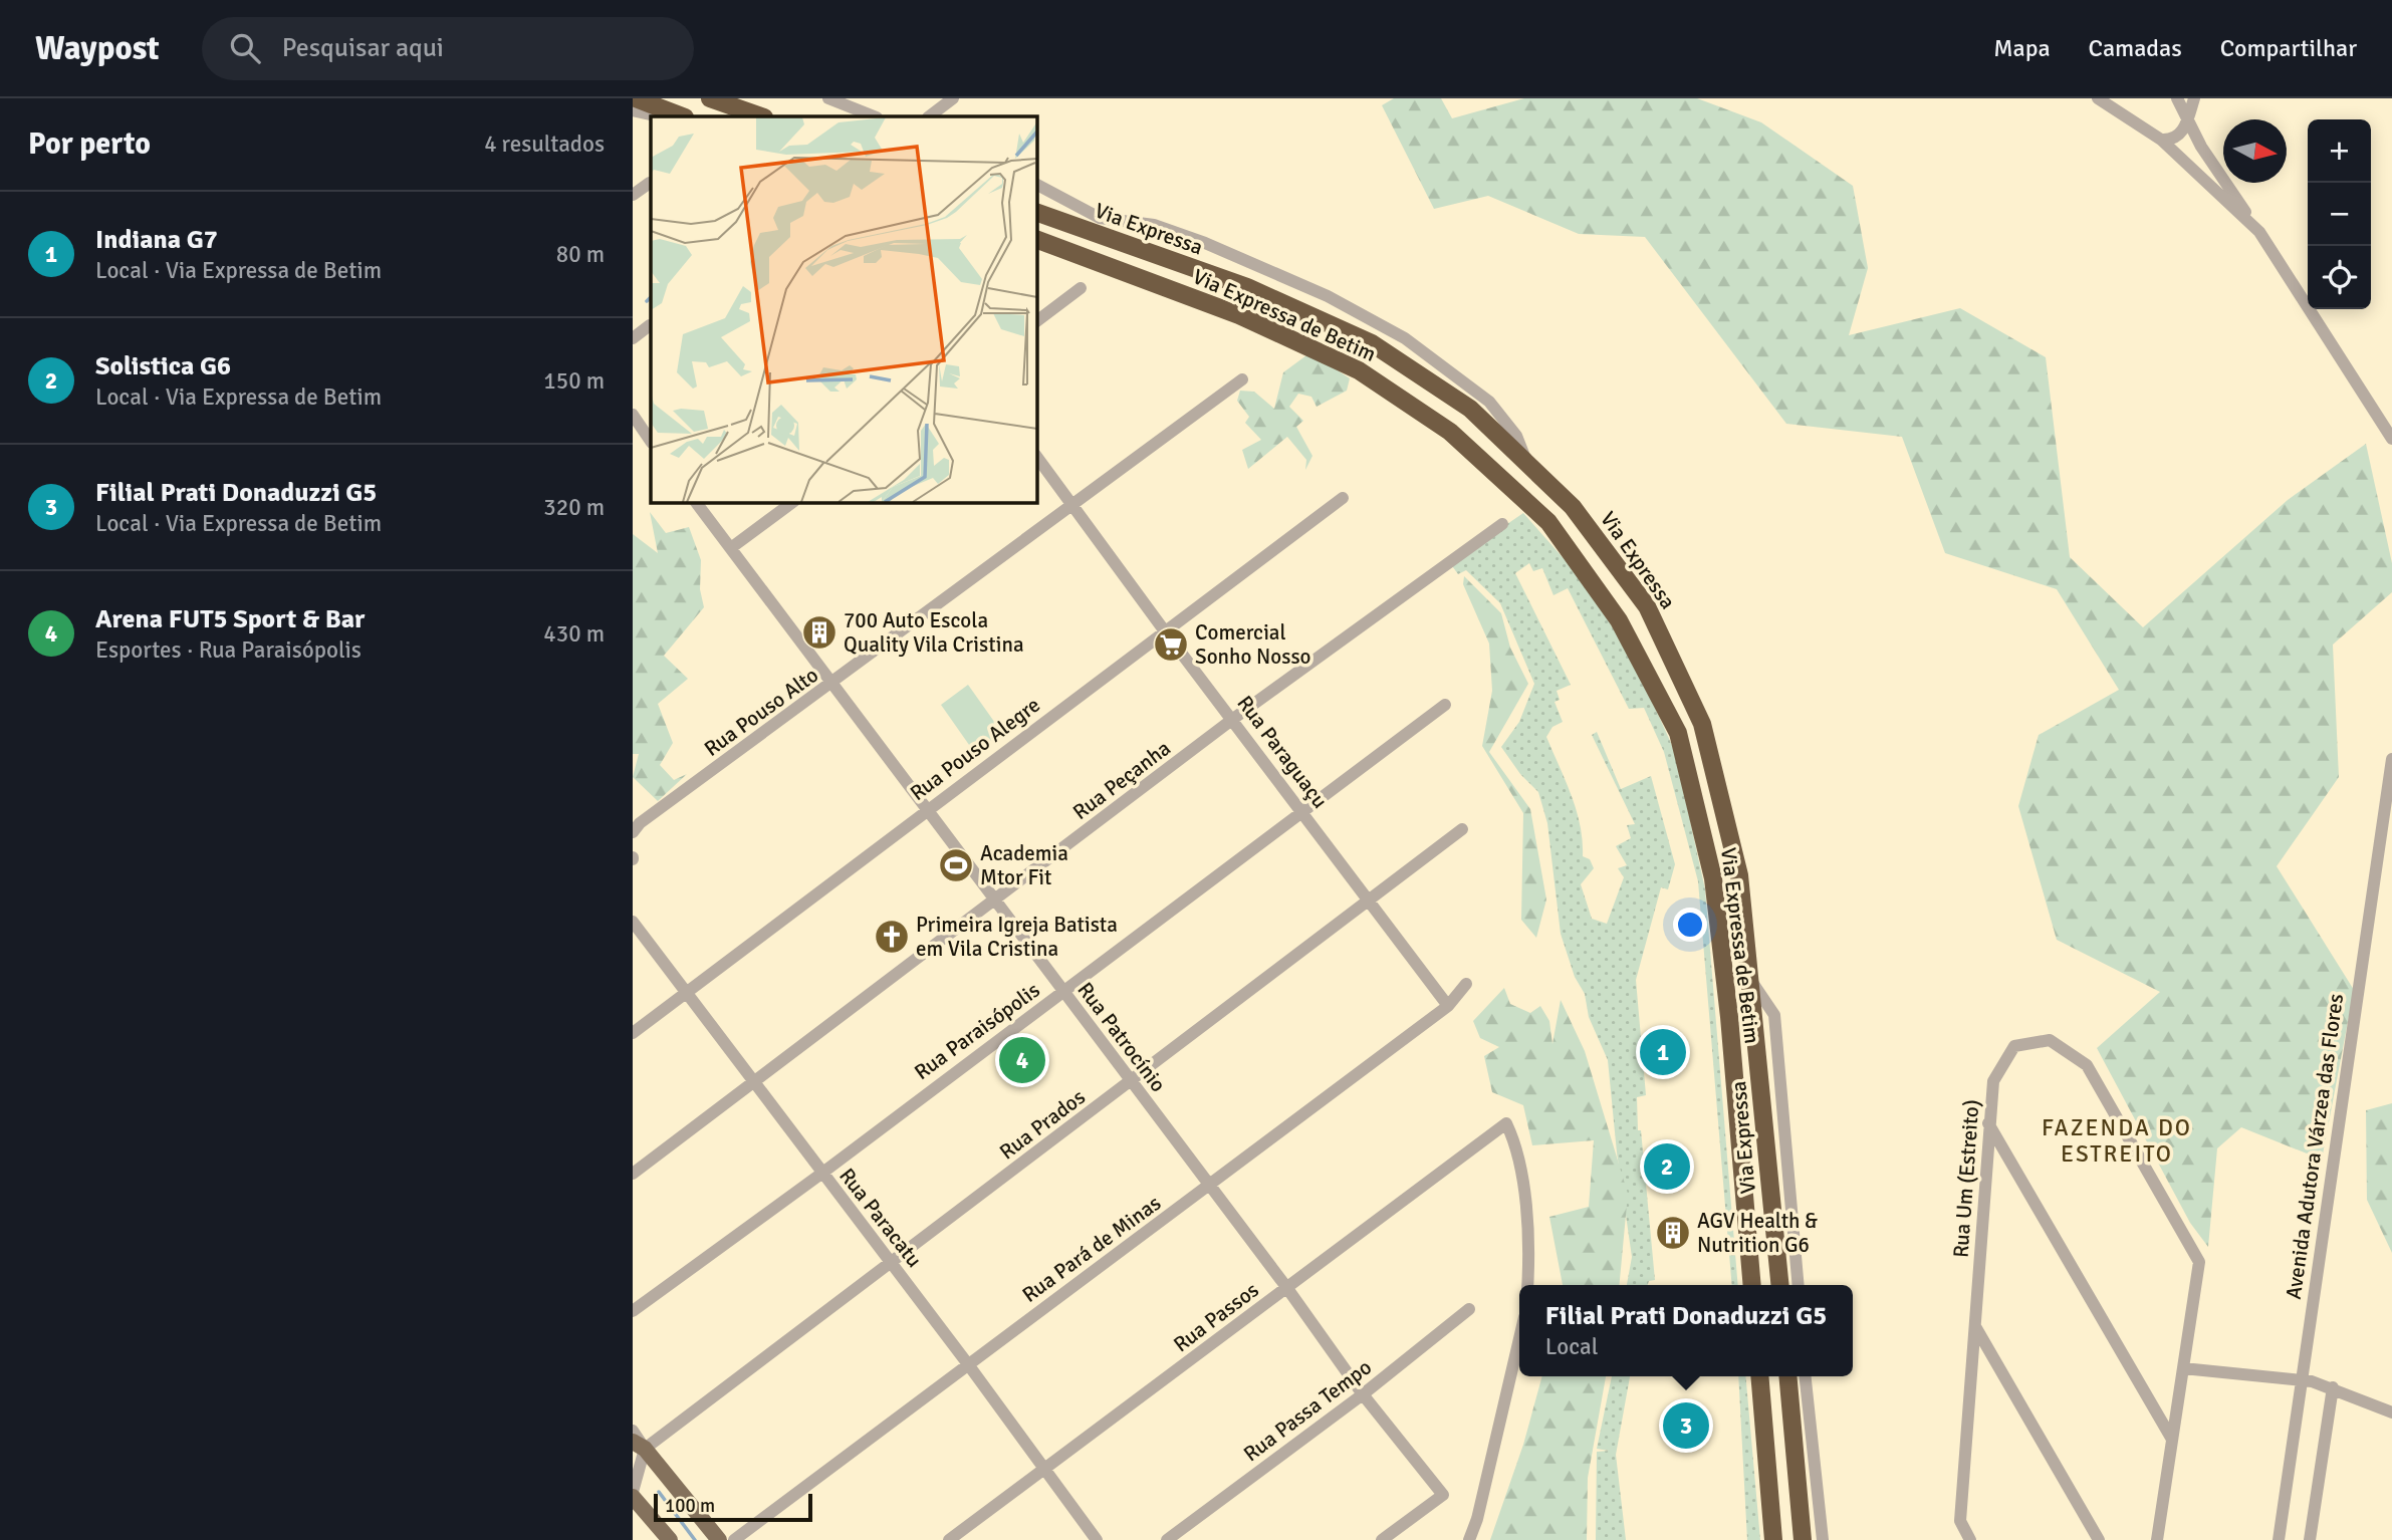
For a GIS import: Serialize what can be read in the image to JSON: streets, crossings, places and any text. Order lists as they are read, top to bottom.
{
  "streets": {
    "highway": ["Via Expressa", "Via Expressa de Betim"],
    "street": [
      "Rua Pouso Alto",
      "Rua Pouso Alegre",
      "Rua Paraguaçu",
      "Rua Peçanha",
      "Rua Paraisópolis",
      "Rua Patrocínio",
      "Rua Prados",
      "Avenida Adutora Várzea das Flores",
      "Rua Um (Estreito)",
      "Rua Paracatu",
      "Rua Pará de Minas",
      "Rua Passos",
      "Rua Passa Tempo"
    ]
  },
  "crossings": [
    ["Rua Pouso Alto", "Rua Paraguaçu"],
    ["Rua Pouso Alto", "Rua Patrocínio"],
    ["Rua Pouso Alegre", "Rua Paraguaçu"],
    ["Rua Pouso Alegre", "Rua Patrocínio"],
    ["Rua Pouso Alegre", "Rua Paracatu"],
    ["Rua Paraguaçu", "Rua Peçanha"],
    ["Rua Paraguaçu", "Rua Paraisópolis"],
    ["Rua Paraguaçu", "Rua Prados"],
    ["Rua Paraguaçu", "Rua Pará de Minas"],
    ["Rua Peçanha", "Rua Patrocínio"],
    ["Rua Peçanha", "Rua Paracatu"],
    ["Rua Paraisópolis", "Rua Patrocínio"],
    ["Rua Paraisópolis", "Rua Paracatu"],
    ["Rua Patrocínio", "Rua Prados"],
    ["Rua Patrocínio", "Rua Pará de Minas"],
    ["Rua Patrocínio", "Rua Passos"],
    ["Rua Patrocínio", "Rua Passa Tempo"],
    ["Rua Prados", "Rua Paracatu"],
    ["Rua Paracatu", "Rua Pará de Minas"],
    ["Rua Paracatu", "Rua Passos"]
  ],
  "districts": ["FAZENDA DO ESTREITO"],
  "places": {
    "building": ["700 Auto Escola Quality Vila Cristina", "AGV Health & Nutrition G6"],
    "supermarket": ["Comercial Sonho Nosso"],
    "sports": ["Academia Mtor Fit"],
    "church": ["Primeira Igreja Batista em Vila Cristina"]
  },
  "scale_bar": "100 m",
  "north": "right",
  "page": {
    "header": "Waypost",
    "search": "Pesquisar aqui",
    "nav": ["Mapa", "Camadas", "Compartilhar"],
    "heading": ["Por perto", "4 resultados"],
    "map_buttons": ["+", "−"],
    "list": [
      {
        "mark": "1",
        "name": "Indiana G7",
        "note": "Local · Via Expressa de Betim",
        "value": "80 m"
      },
      {
        "mark": "2",
        "name": "Solistica G6",
        "note": "Local · Via Expressa de Betim",
        "value": "150 m"
      },
      {
        "mark": "3",
        "name": "Filial Prati Donaduzzi G5",
        "note": "Local · Via Expressa de Betim",
        "value": "320 m"
      },
      {
        "mark": "4",
        "name": "Arena FUT5 Sport & Bar",
        "note": "Esportes · Rua Paraisópolis",
        "value": "430 m"
      }
    ],
    "pins": [
      "1",
      "4",
      "2",
      "3"
    ],
    "popup": ["Filial Prati Donaduzzi G5", "Local"],
    "scale": "100 m"
  }
}
